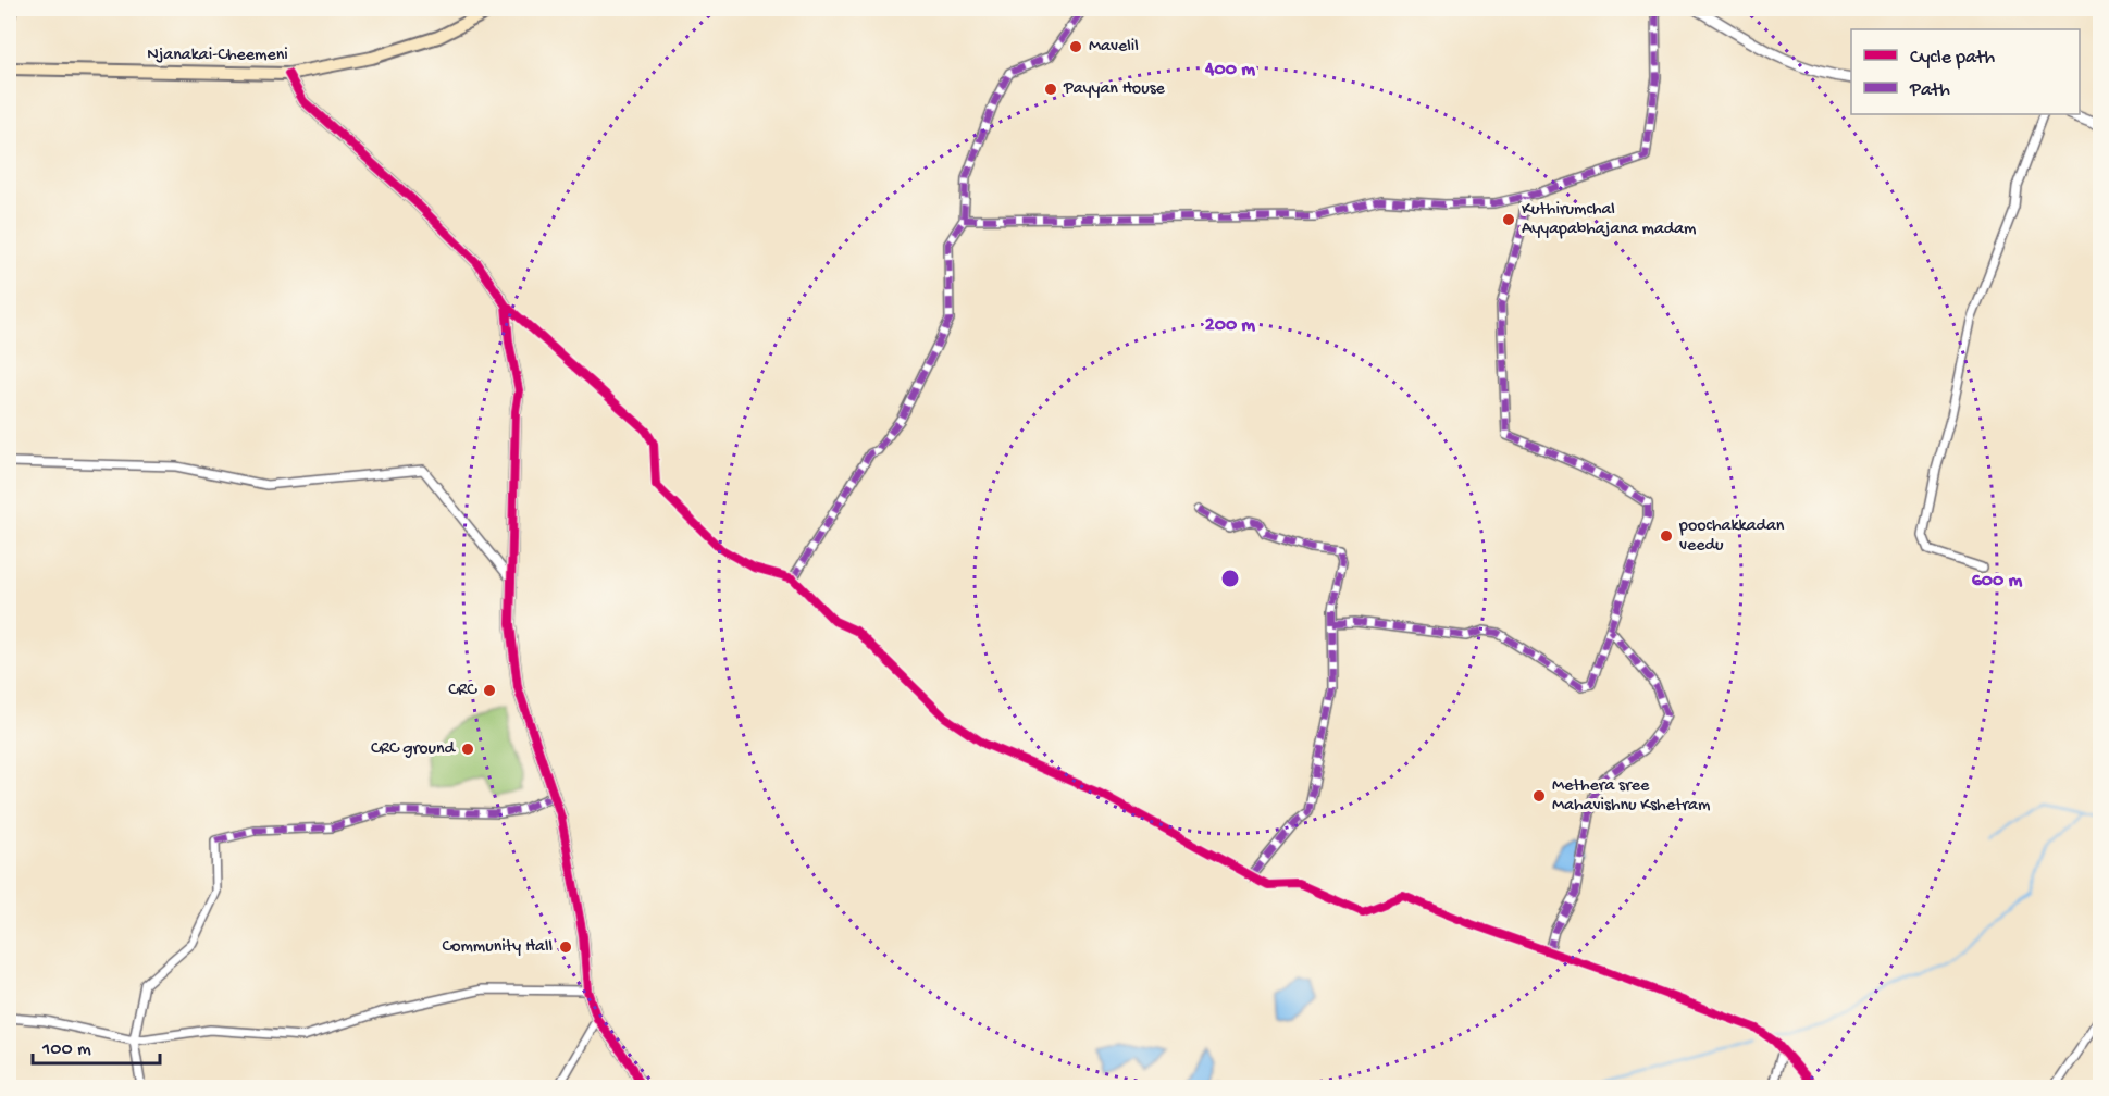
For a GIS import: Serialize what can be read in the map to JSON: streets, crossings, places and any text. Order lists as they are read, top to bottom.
{
  "streets": {
    "main road": ["Njanakai-Cheemeni"]
  },
  "places": [
    "Mavelil",
    "Payyan House",
    "Kuthirumchal Ayyapabhajana madam",
    "poochakkadan veedu",
    "CRC",
    "CRC ground",
    "Methera sree Mahavishnu Kshetram",
    "Community Hall"
  ],
  "legend": ["Cycle path", "Path"],
  "scale_bar": "100 m",
  "rings": ["400 m", "200 m", "600 m"]
}
